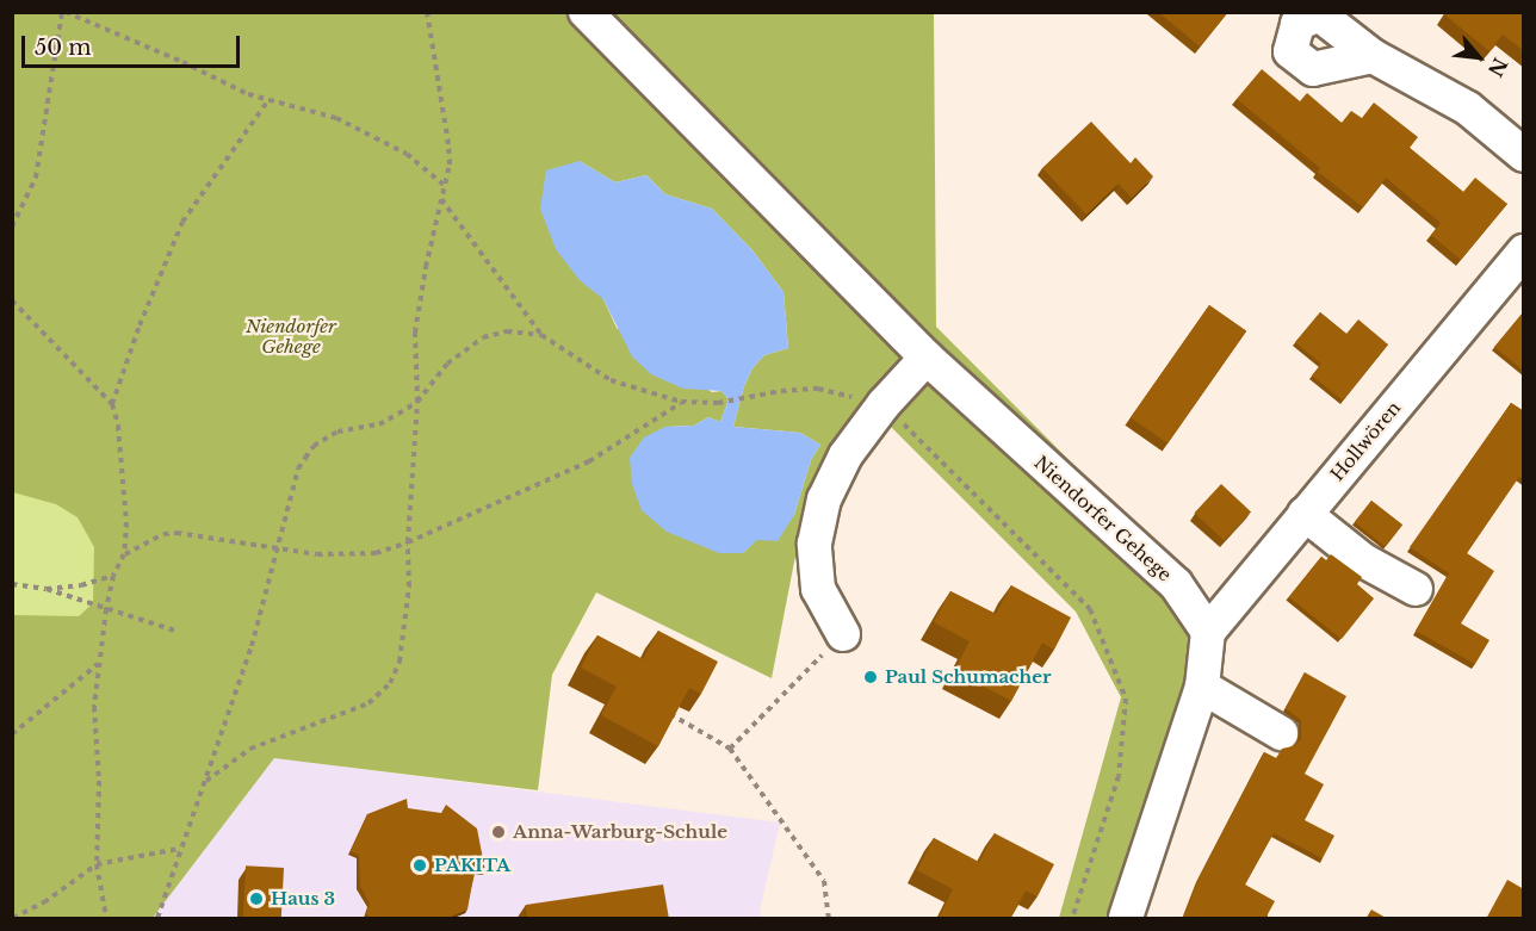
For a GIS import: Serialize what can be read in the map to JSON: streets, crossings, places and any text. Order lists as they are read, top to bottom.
{
  "streets": {
    "street": ["Hollwören", "Niendorfer Gehege"]
  },
  "crossings": [
    ["Hollwören", "Niendorfer Gehege"]
  ],
  "parks": ["Niendorfer Gehege"],
  "places": [
    "Paul Schumacher",
    "Anna-Warburg-Schule",
    "PAKITA",
    "Haus 3"
  ],
  "scale_bar": "50 m",
  "north": "bottom right"
}
